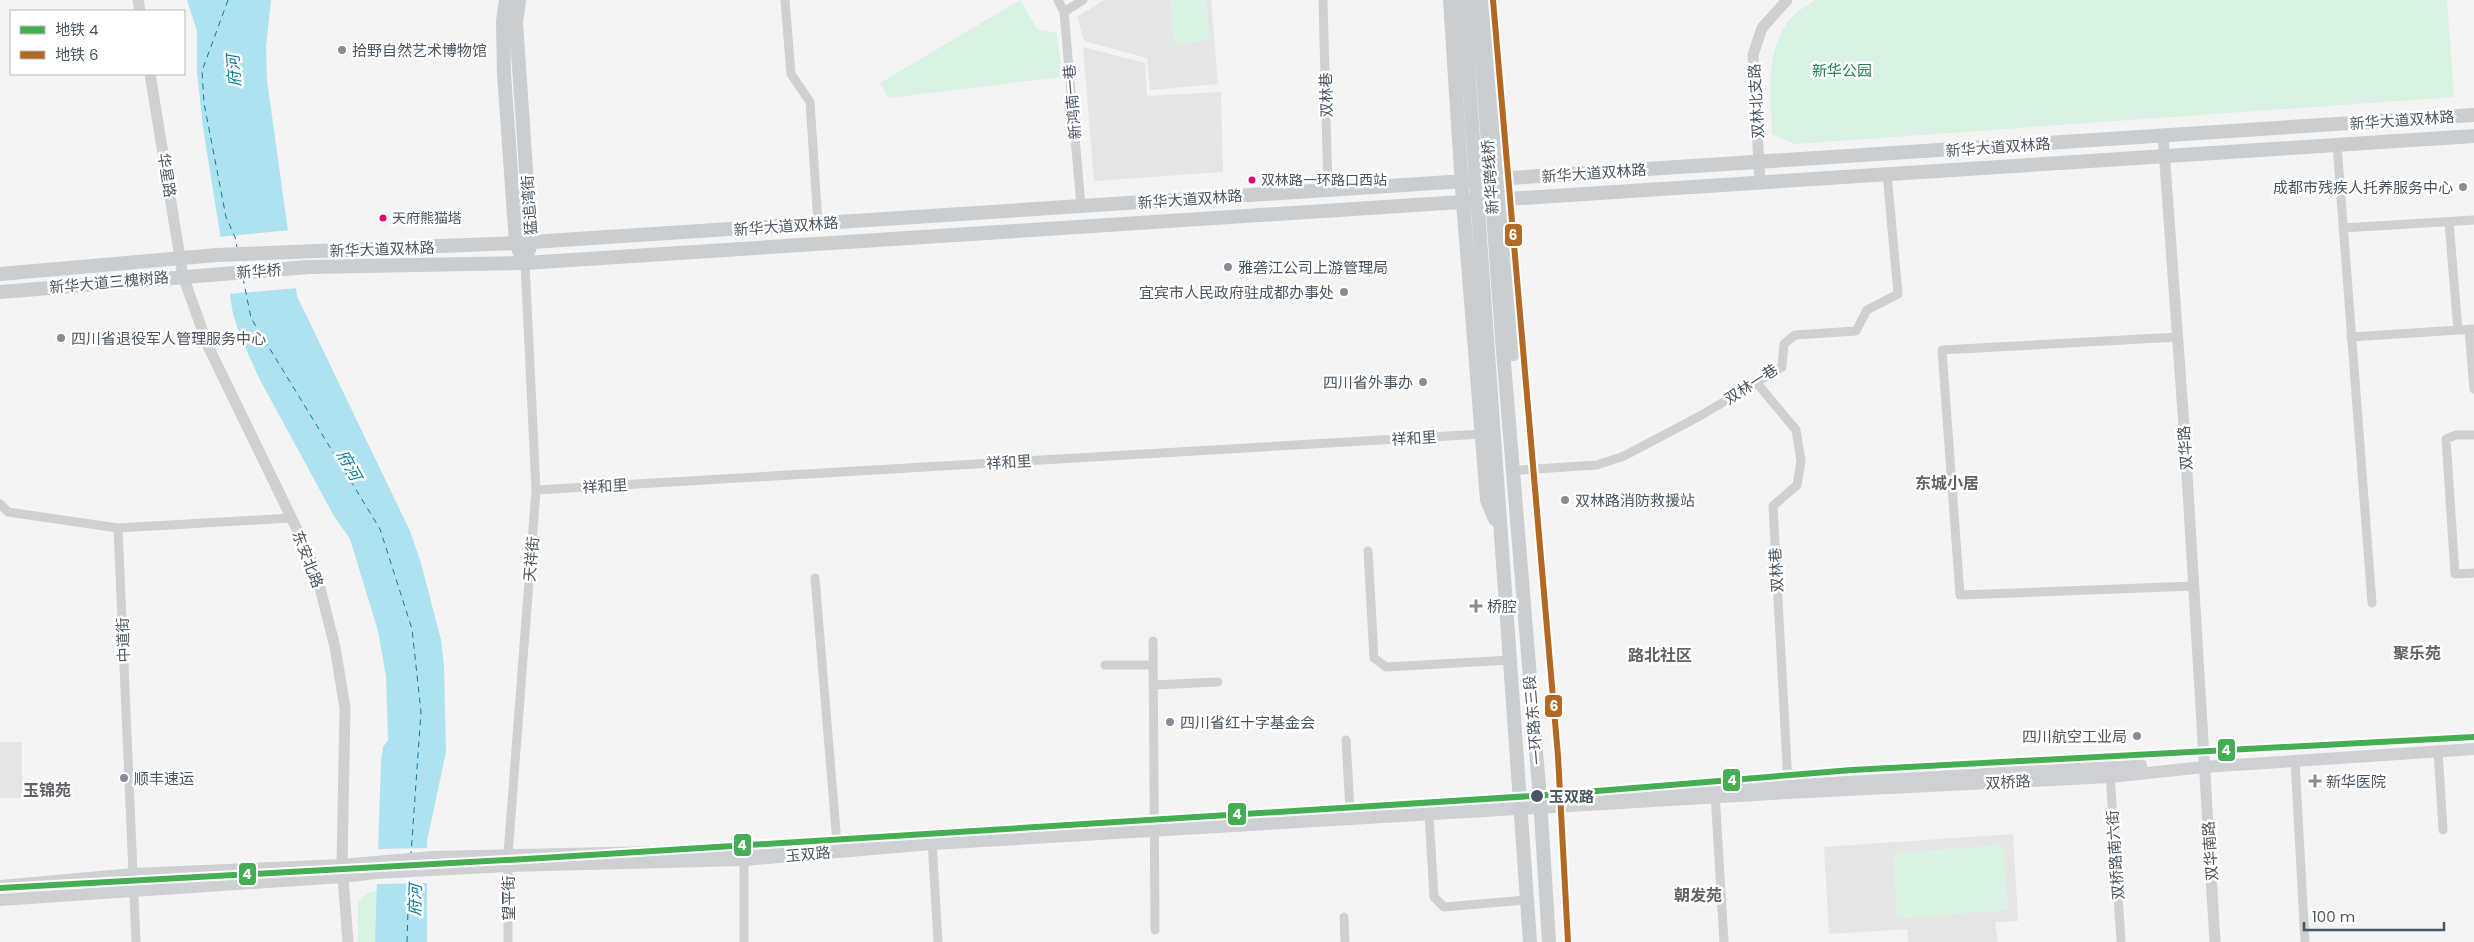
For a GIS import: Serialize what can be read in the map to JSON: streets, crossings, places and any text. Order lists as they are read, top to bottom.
{
  "streets": {
    "main road": [
      "新华大道双林路",
      "新华跨线桥",
      "猛追湾街",
      "新华桥",
      "新华大道三槐树路",
      "一环路东三段",
      "双桥路",
      "玉双路"
    ],
    "street": [
      "双林巷",
      "双林北支路",
      "新鸿南一巷",
      "华星路",
      "双林一巷",
      "祥和里",
      "双华路",
      "东安北路",
      "天祥街",
      "中道街",
      "双华南路",
      "双桥路南六街",
      "望平街"
    ]
  },
  "crossings": [
    ["双林巷", "新华大道双林路"],
    ["双林巷", "双林一巷"],
    ["双林巷", "双桥路"],
    ["双林北支路", "新华大道双林路"],
    ["新鸿南一巷", "新华大道双林路"],
    ["新华大道双林路", "猛追湾街"],
    ["新华大道双林路", "新华桥"],
    ["新华大道双林路", "双林一巷"],
    ["新华大道双林路", "双华路"],
    ["新华大道双林路", "天祥街"],
    ["华星路", "新华大道三槐树路"],
    ["华星路", "东安北路"],
    ["新华跨线桥", "一环路东三段"],
    ["猛追湾街", "天祥街"],
    ["新华桥", "新华大道三槐树路"],
    ["新华大道三槐树路", "东安北路"],
    ["祥和里", "天祥街"],
    ["双华路", "双桥路"],
    ["双华路", "双华南路"],
    ["天祥街", "玉双路"],
    ["天祥街", "望平街"],
    ["一环路东三段", "双桥路"],
    ["一环路东三段", "玉双路"],
    ["双桥路", "双华南路"],
    ["双桥路", "玉双路"],
    ["双桥路", "双桥路南六街"],
    ["玉双路", "望平街"]
  ],
  "districts": [
    "东城小居",
    "聚乐苑",
    "路北社区",
    "玉锦苑",
    "朝发苑"
  ],
  "water": ["府河"],
  "parks": ["新华公园"],
  "places": {
    "other": [
      "拾野自然艺术博物馆",
      "双林路一环路口西站",
      "成都市残疾人托养服务中心",
      "天府熊猫塔",
      "雅砻江公司上游管理局",
      "宜宾市人民政府驻成都办事处",
      "四川省退役军人管理服务中心",
      "四川省外事办",
      "双林路消防救援站",
      "四川省红十字基金会",
      "四川航空工业局",
      "顺丰速运",
      "玉双路"
    ],
    "health": ["桥腔", "新华医院"]
  },
  "lines": ["metro line 6", "metro line 4"],
  "legend": ["地铁 4", "地铁 6"],
  "scale_bar": "100 m"
}
